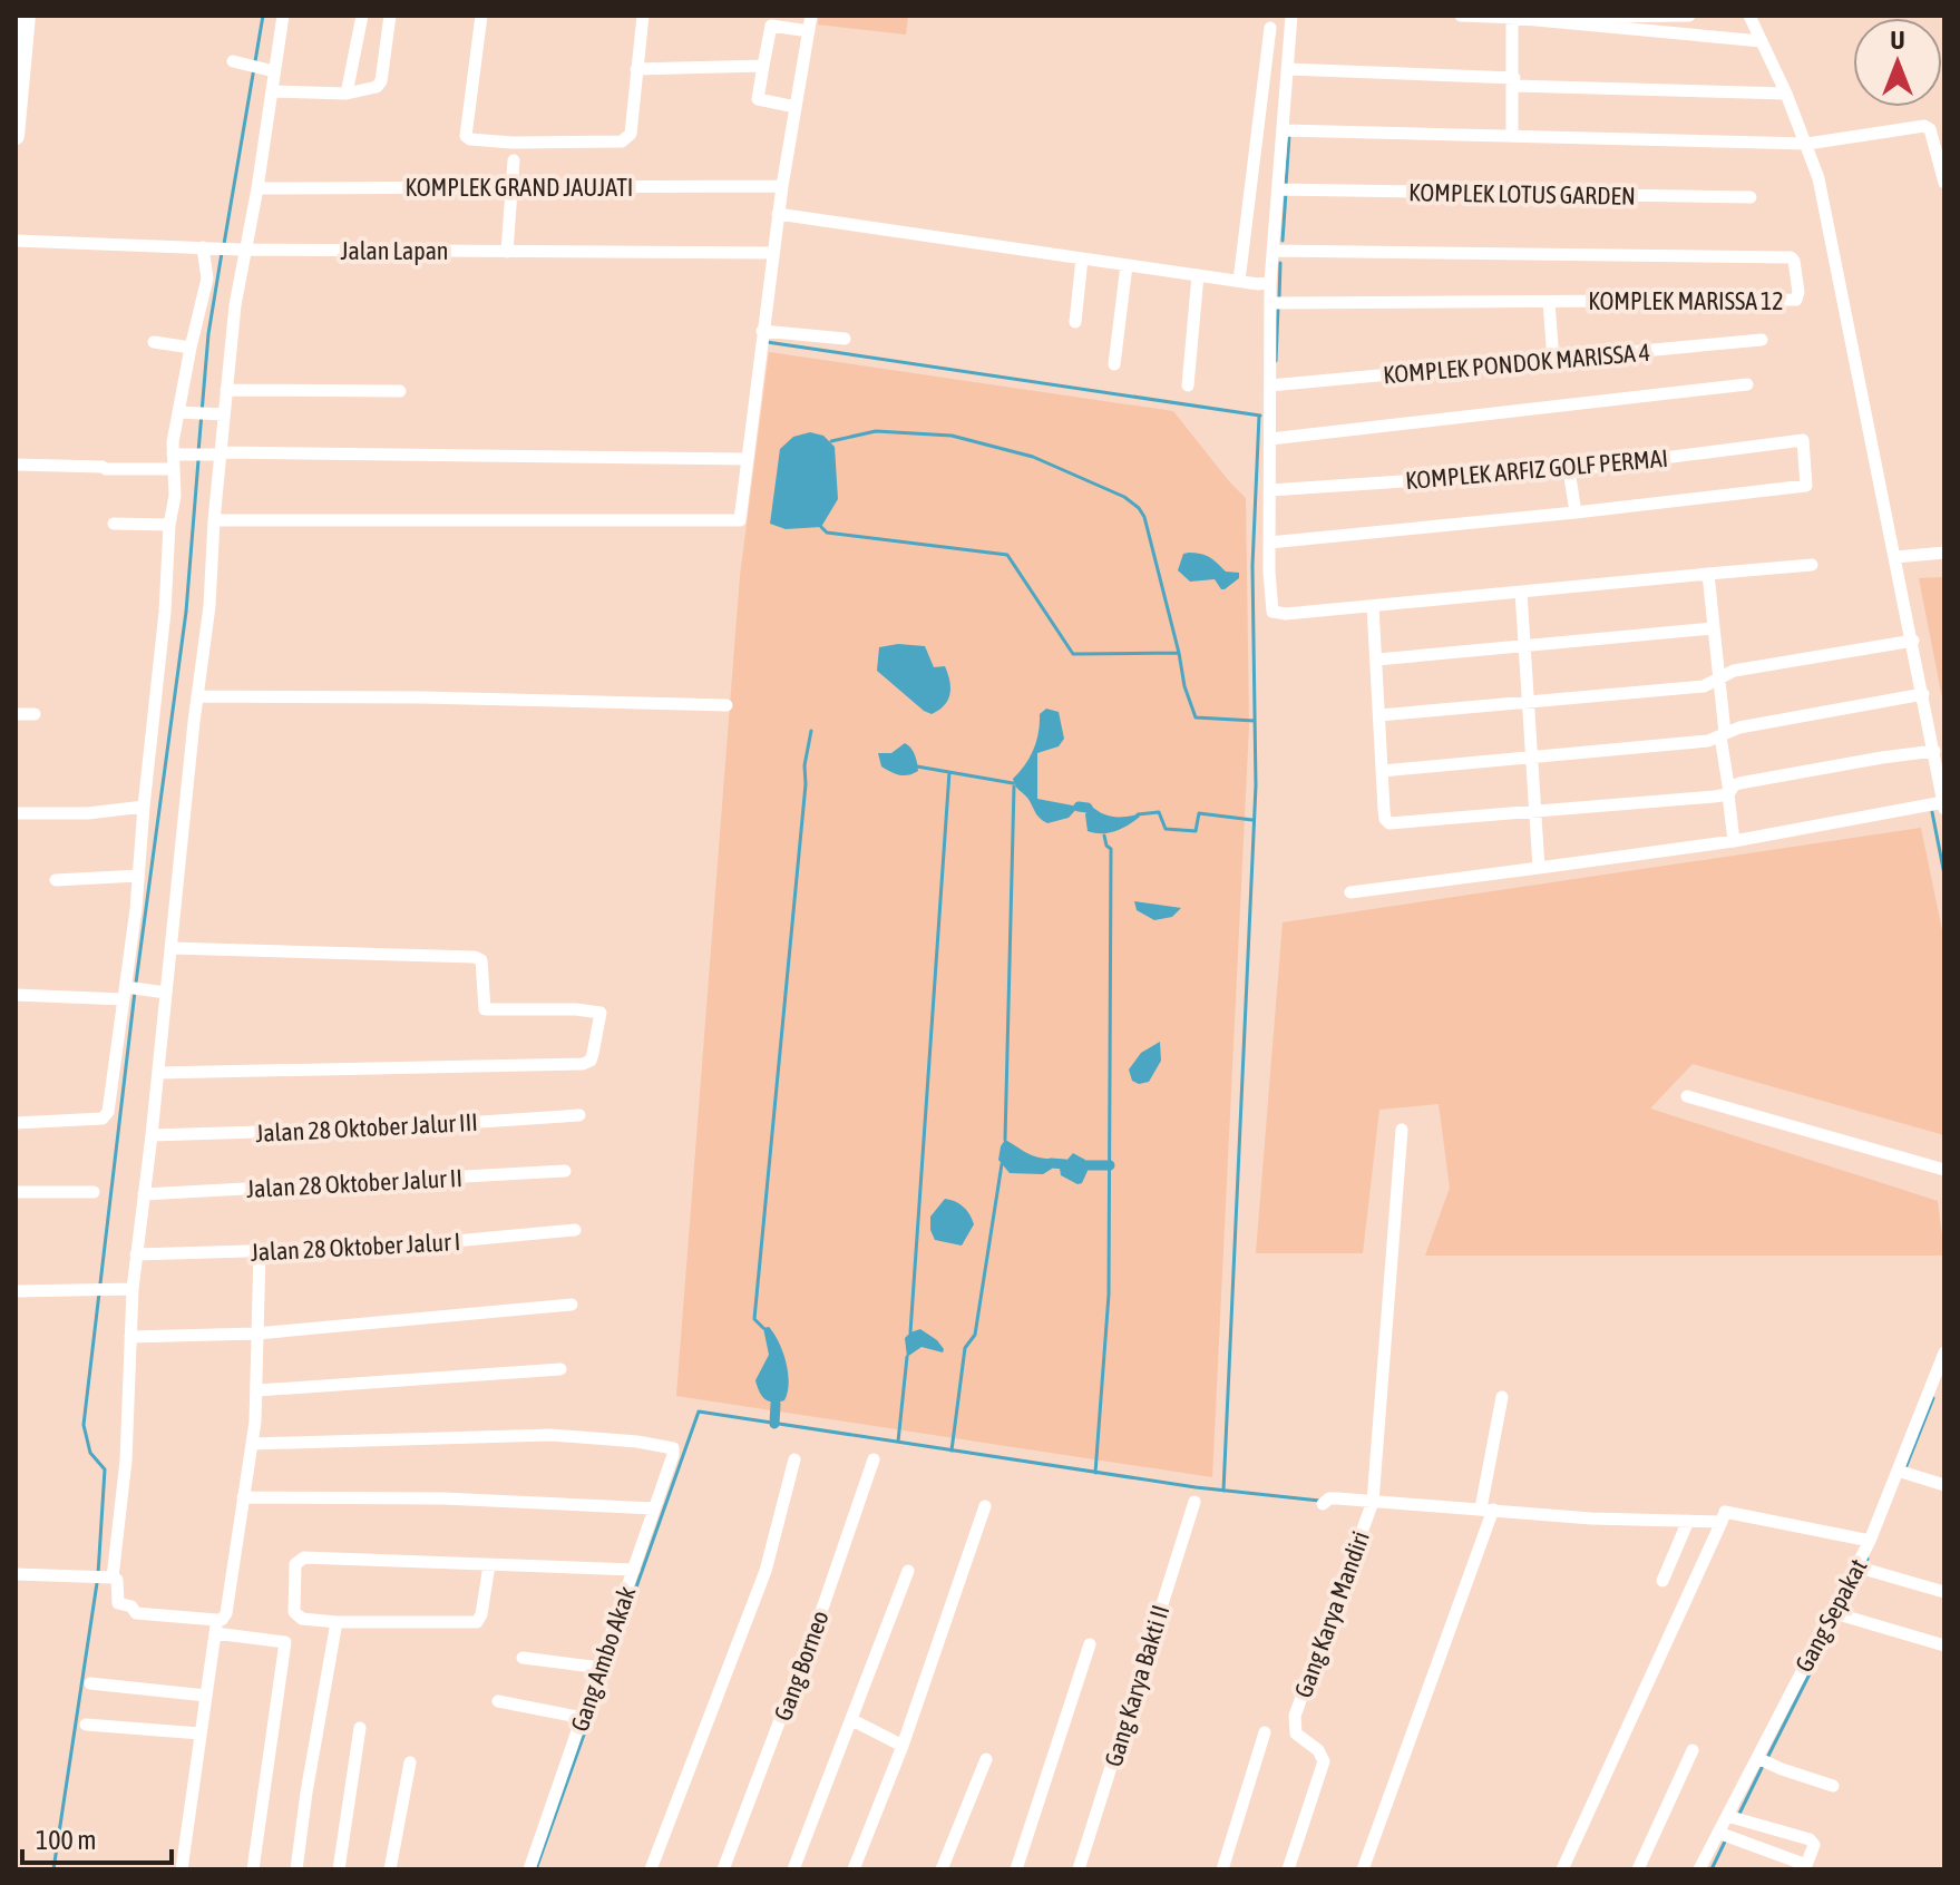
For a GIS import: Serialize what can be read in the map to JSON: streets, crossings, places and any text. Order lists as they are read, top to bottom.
{
  "streets": {
    "street": [
      "KOMPLEK GRAND JAUJATI",
      "KOMPLEK LOTUS GARDEN",
      "Jalan Lapan",
      "KOMPLEK MARISSA 12",
      "KOMPLEK PONDOK MARISSA 4",
      "KOMPLEK ARFIZ GOLF PERMAI",
      "Jalan 28 Oktober Jalur III",
      "Jalan 28 Oktober Jalur II",
      "Jalan 28 Oktober Jalur I",
      "Gang Karya Mandiri",
      "Gang Sepakat",
      "Gang Ambo Akak",
      "Gang Borneo",
      "Gang Karya Bakti II"
    ]
  },
  "scale_bar": "100 m",
  "north": "top"
}
